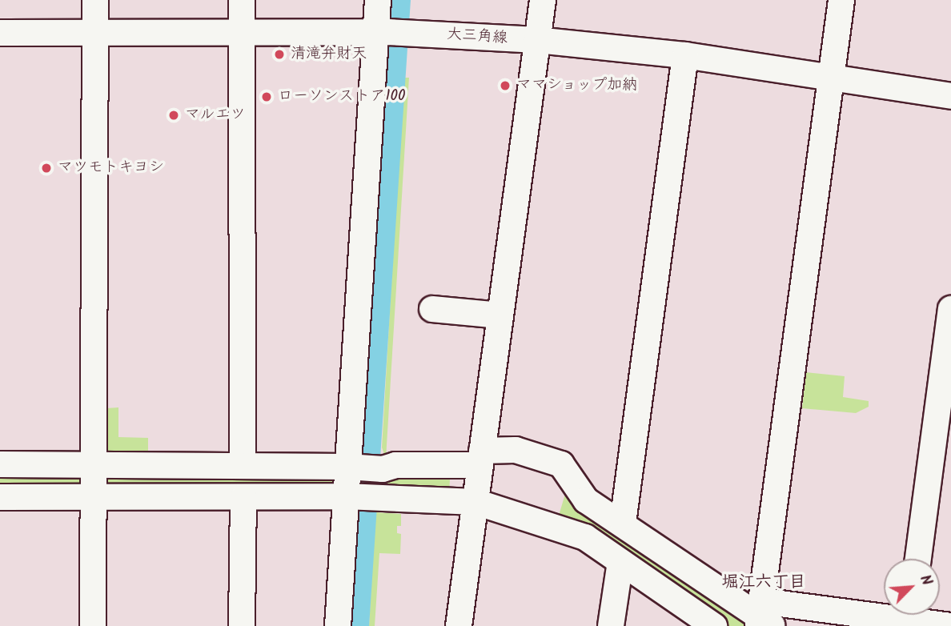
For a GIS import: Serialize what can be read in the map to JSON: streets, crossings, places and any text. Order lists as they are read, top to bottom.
{
  "streets": {
    "street": ["大三角線"]
  },
  "districts": ["堀江六丁目"],
  "places": [
    "清滝弁財天",
    "ママショップ加納",
    "ローソンストア100",
    "マルエツ",
    "マツモトキヨシ"
  ],
  "north": "top right"
}
